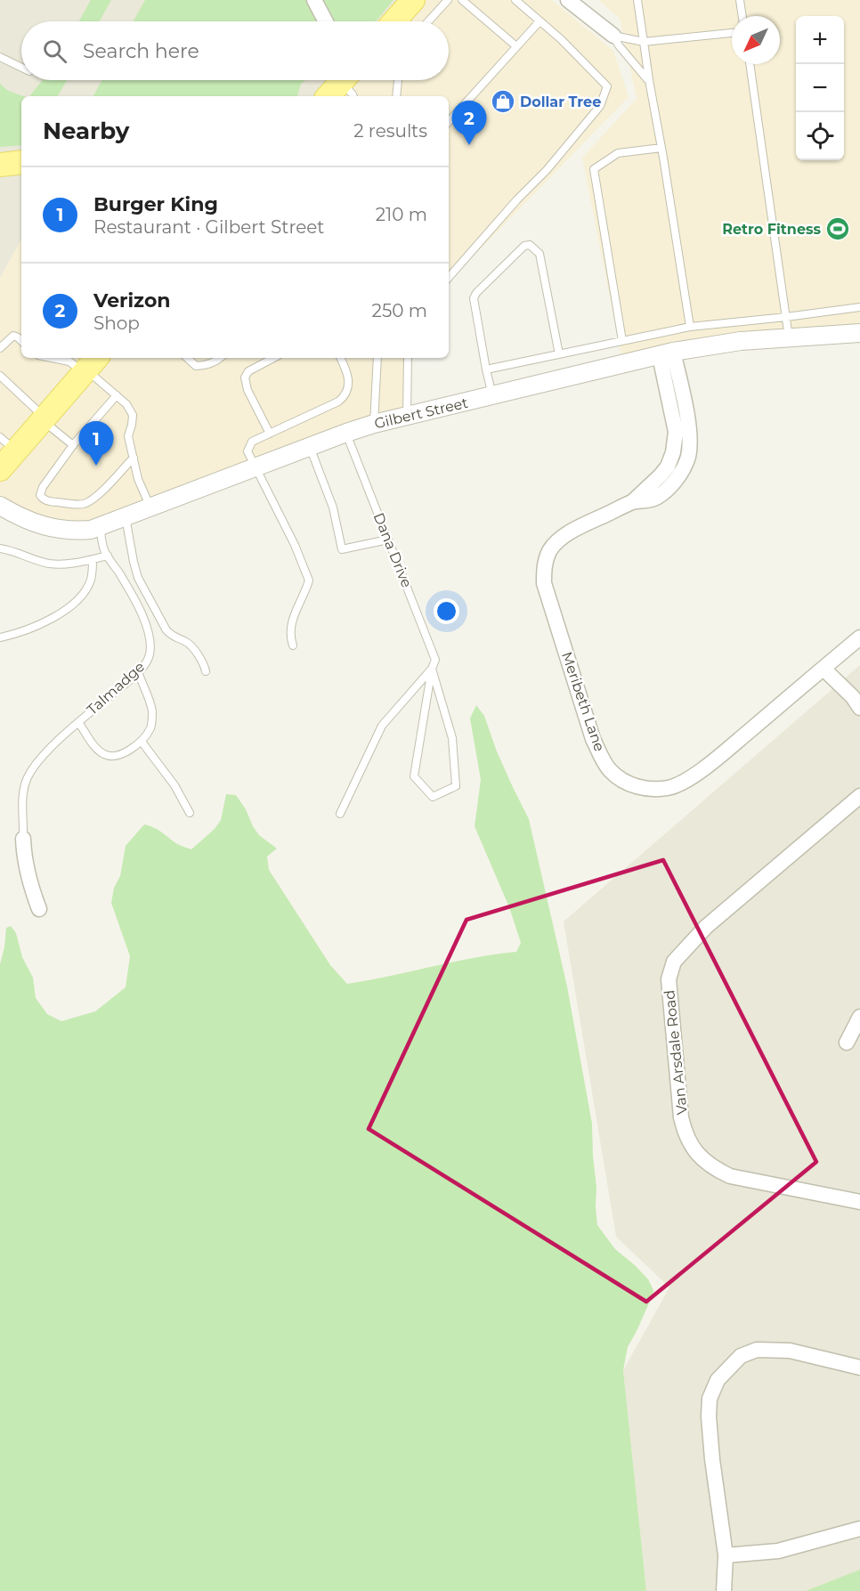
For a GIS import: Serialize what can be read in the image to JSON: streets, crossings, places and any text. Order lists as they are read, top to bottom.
{
  "streets": {
    "street": ["Gilbert Street", "Meribeth Lane", "Van Arsdale Road"],
    "lane": ["Dana Drive", "Talmadge"]
  },
  "crossings": [
    ["Gilbert Street", "Dana Drive"],
    ["Gilbert Street", "Talmadge"],
    ["Gilbert Street", "Meribeth Lane"]
  ],
  "places": {
    "shop": ["Dollar Tree"],
    "sports": ["Retro Fitness"]
  },
  "north": "bottom left",
  "page": {
    "map_buttons": ["+", "−"],
    "search": "Search here",
    "heading": ["Nearby", "2 results"],
    "pins": ["2", "1"],
    "list": [
      {
        "mark": "1",
        "name": "Burger King",
        "note": "Restaurant · Gilbert Street",
        "value": "210 m"
      },
      {
        "mark": "2",
        "name": "Verizon",
        "note": "Shop",
        "value": "250 m"
      }
    ]
  }
}
